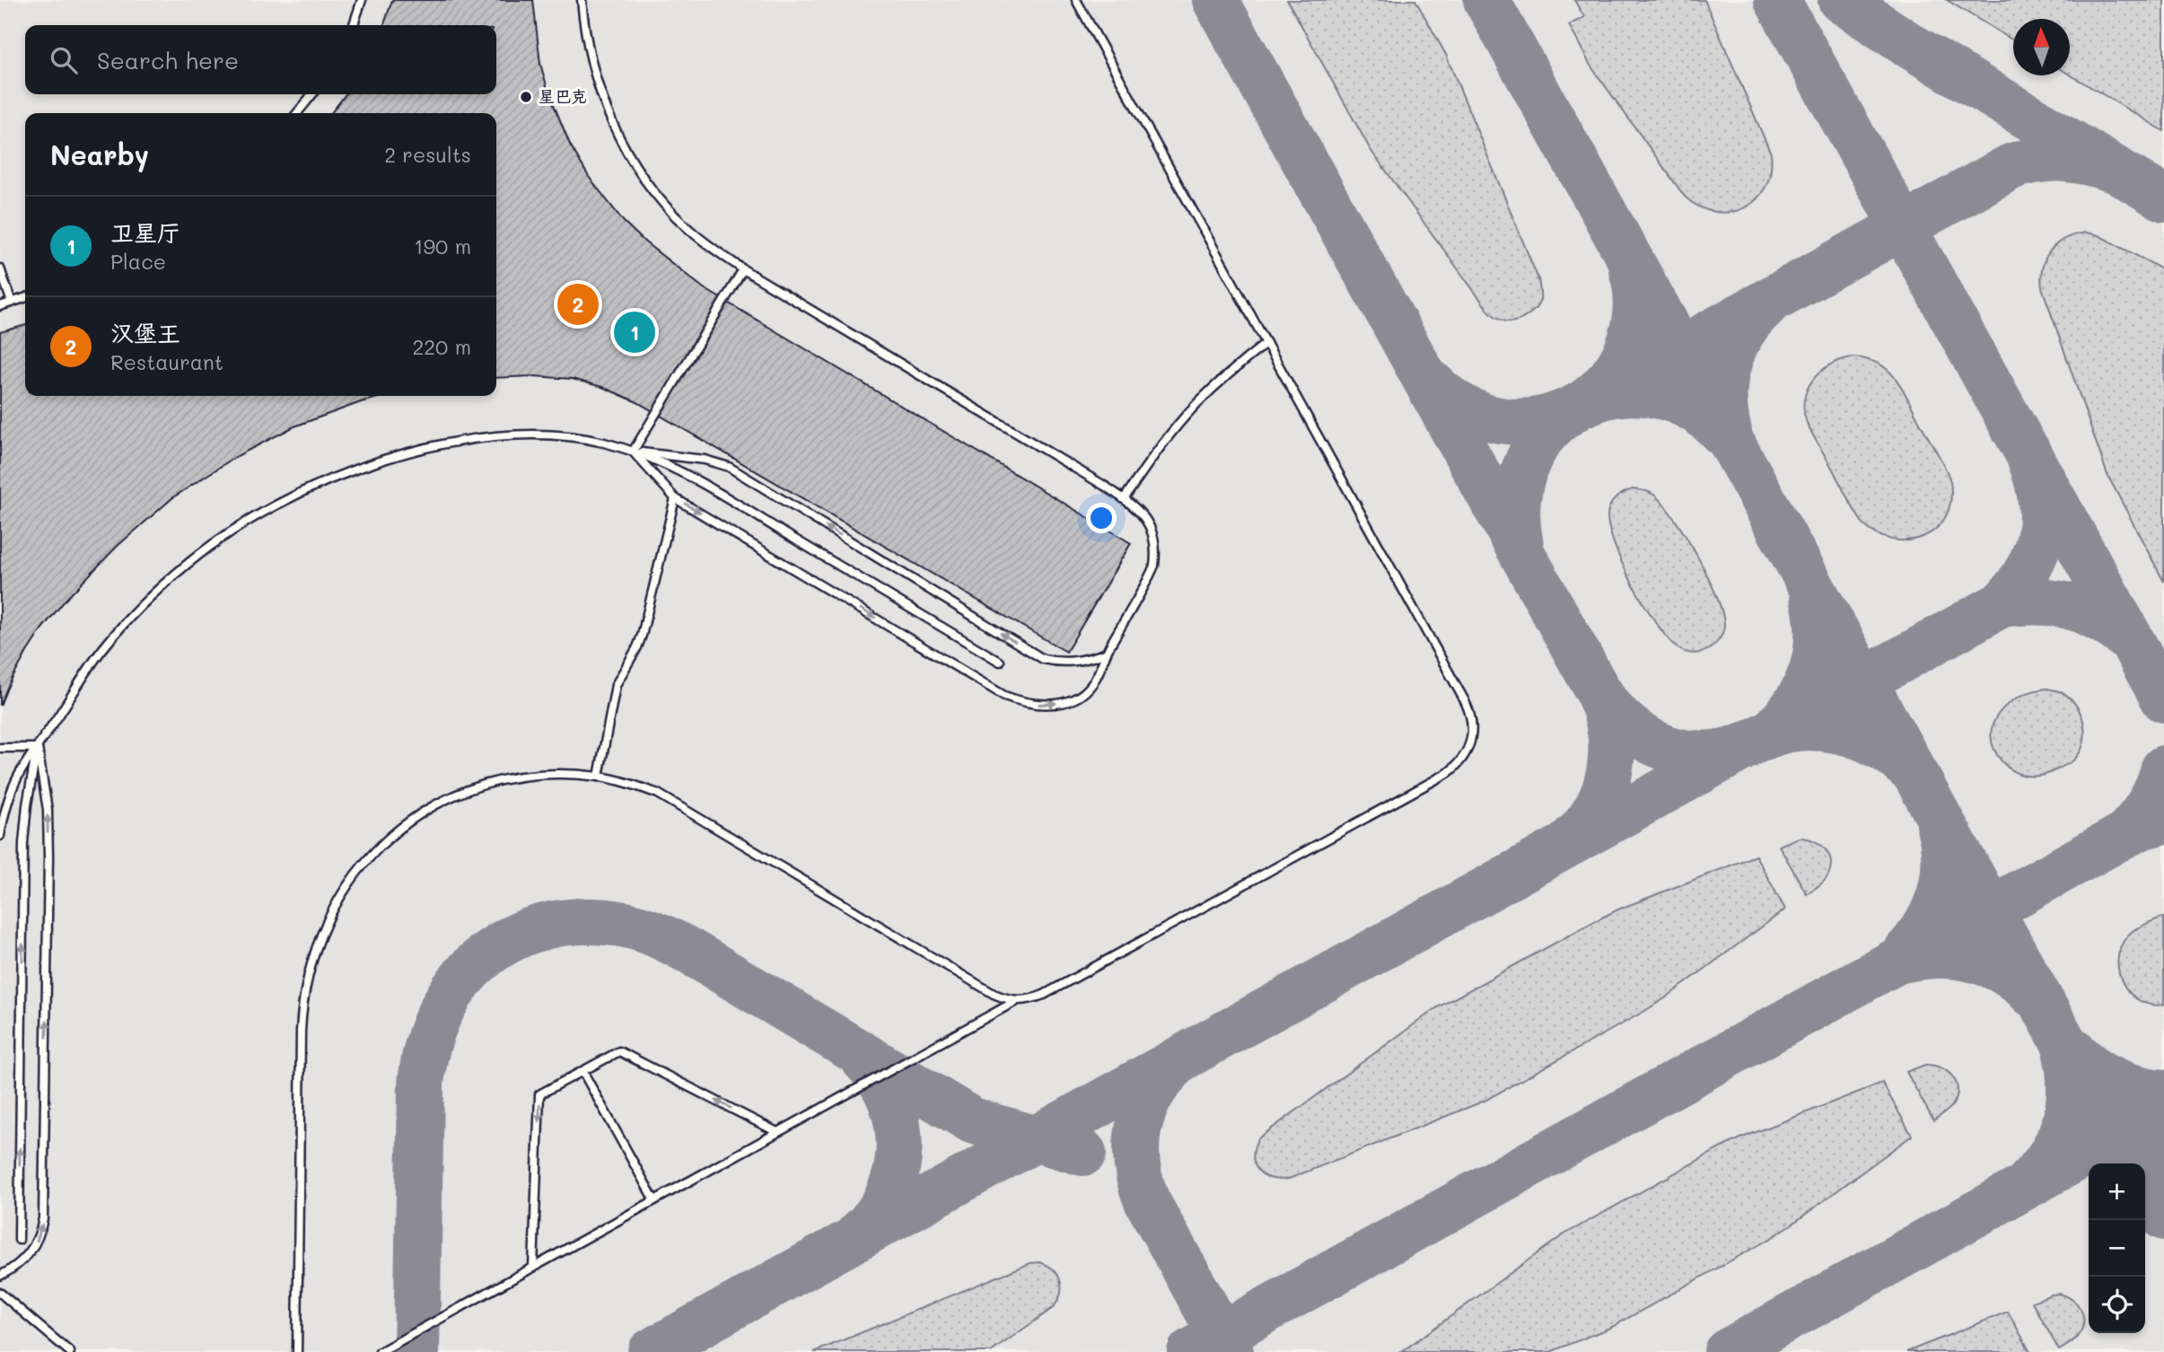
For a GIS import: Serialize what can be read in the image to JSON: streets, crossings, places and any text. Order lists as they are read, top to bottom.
{
  "places": ["星巴克"],
  "north": "top",
  "page": {
    "search": "Search here",
    "heading": ["Nearby", "2 results"],
    "list": [
      {
        "mark": "1",
        "name": "卫星厅",
        "note": "Place",
        "value": "190 m"
      },
      {
        "mark": "2",
        "name": "汉堡王",
        "note": "Restaurant",
        "value": "220 m"
      }
    ],
    "pins": ["2", "1"],
    "map_buttons": ["+", "−"]
  }
}
